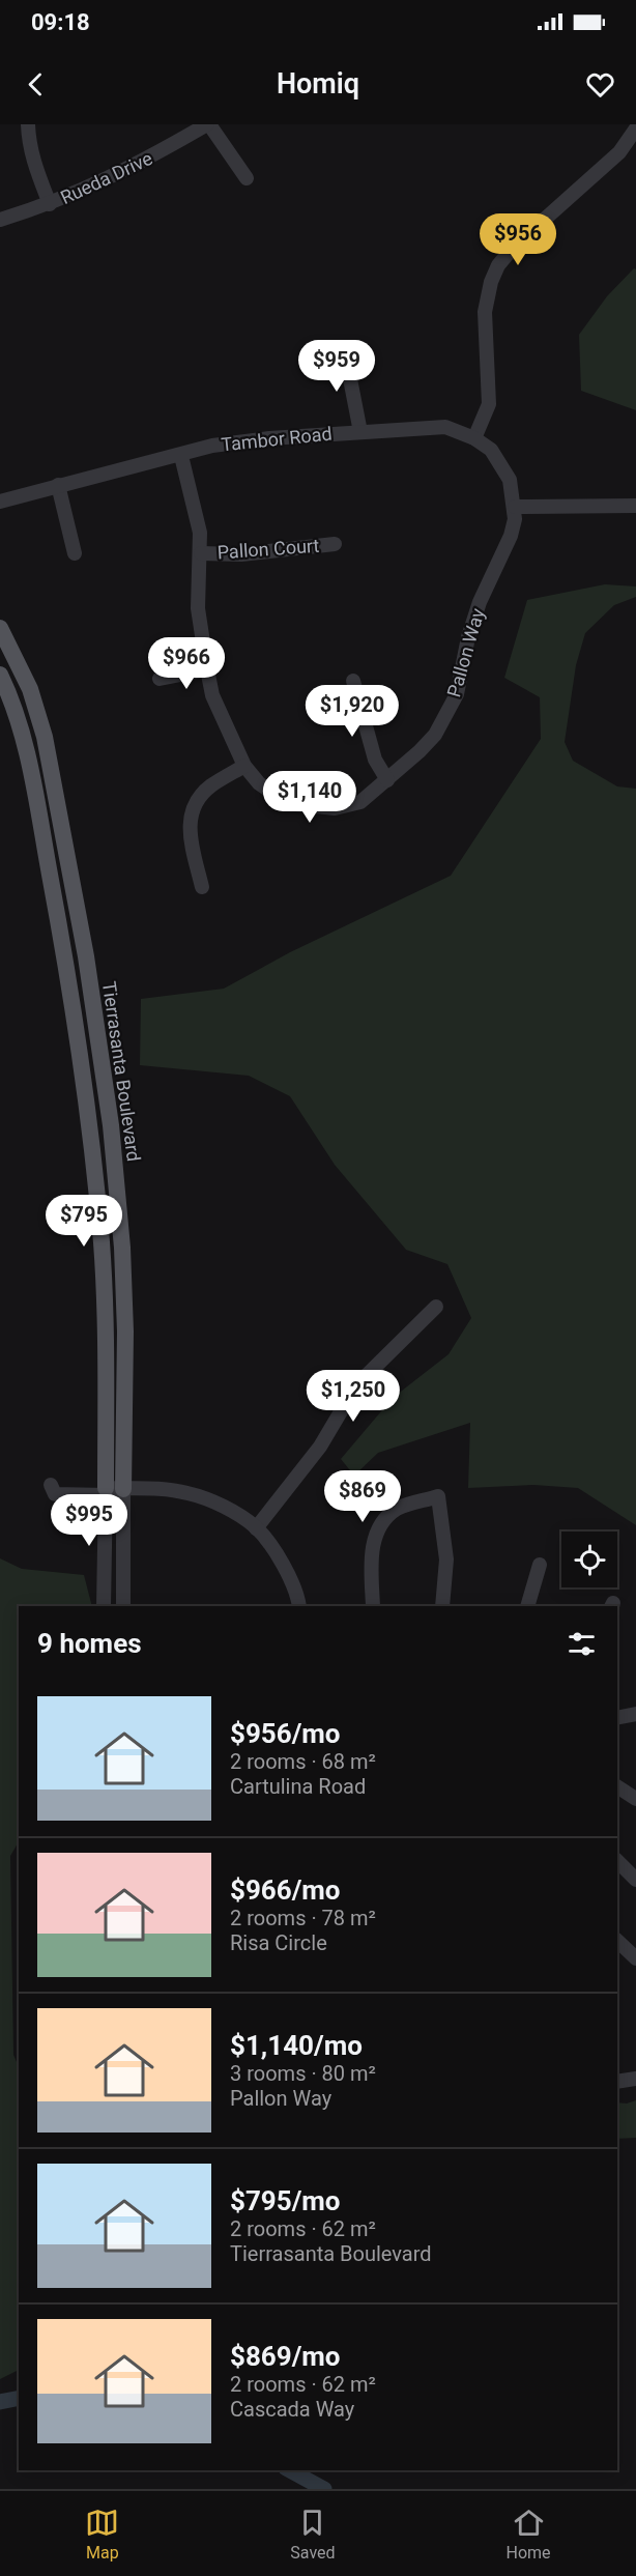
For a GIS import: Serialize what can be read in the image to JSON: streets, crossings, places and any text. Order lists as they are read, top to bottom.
{
  "streets": {
    "main road": ["Tierrasanta Boulevard"],
    "street": [
      "Rueda Drive",
      "Tambor Road",
      "Pallon Court",
      "Pallon Way"
    ]
  },
  "crossings": [
    ["Tambor Road", "Pallon Way"],
    ["Pallon Court", "Pallon Way"]
  ],
  "page": {
    "status": "09:18",
    "header": "Homiq",
    "price": [
      "$956",
      "$959",
      "$966",
      "$1,920",
      "$1,140",
      "$795",
      "$1,250",
      "$869",
      "$995"
    ],
    "heading": "9 homes",
    "list": [
      {
        "name": "$956/mo",
        "note": "2 rooms · 68 m² · Cartulina Road"
      },
      {
        "name": "$966/mo",
        "note": "2 rooms · 78 m² · Risa Circle"
      },
      {
        "name": "$1,140/mo",
        "note": "3 rooms · 80 m² · Pallon Way"
      },
      {
        "name": "$795/mo",
        "note": "2 rooms · 62 m² · Tierrasanta Boulevard"
      },
      {
        "name": "$869/mo",
        "note": "2 rooms · 62 m² · Cascada Way"
      }
    ],
    "tabs": ["Map", "Saved", "Home"]
  }
}
